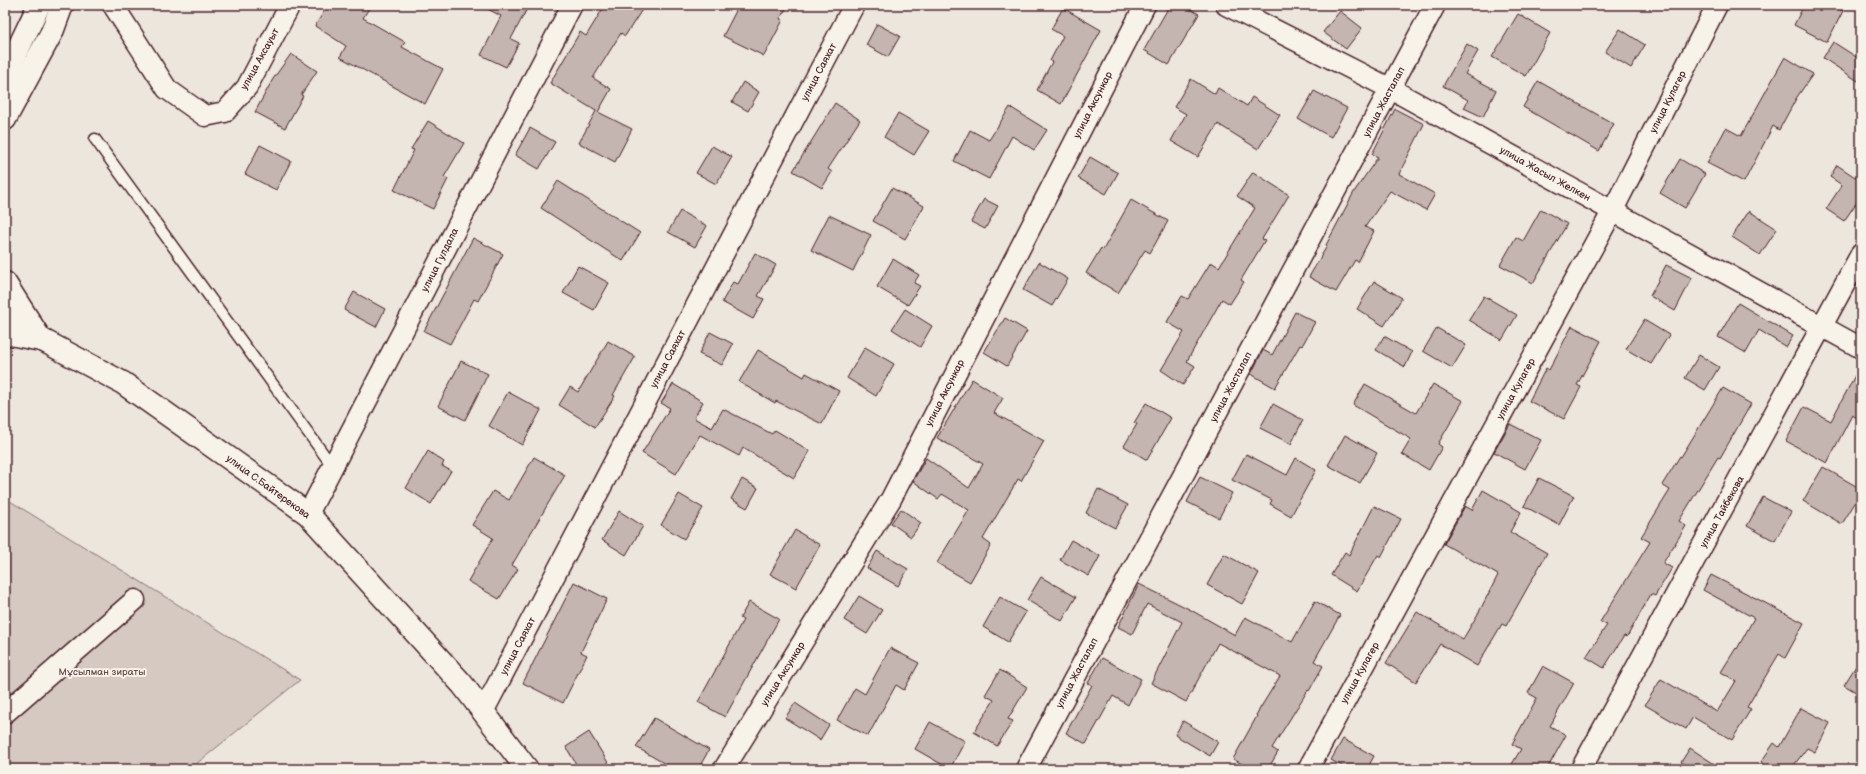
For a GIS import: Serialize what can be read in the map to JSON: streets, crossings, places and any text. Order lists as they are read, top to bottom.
{
  "streets": {
    "main road": ["улица С.Байтерекова"],
    "street": [
      "улица Аксауыт",
      "улица Саяхат",
      "улица Жасталап",
      "улица Кулагер",
      "улица Аксункар",
      "улица Жасыл Желкен",
      "улица Гулдала",
      "улица Тайбекова"
    ]
  },
  "crossings": [
    ["улица Саяхат", "улица С.Байтерекова"],
    ["улица Жасталап", "улица Жасыл Желкен"],
    ["улица Кулагер", "улица Жасыл Желкен"],
    ["улица Жасыл Желкен", "улица Тайбекова"],
    ["улица Гулдала", "улица С.Байтерекова"]
  ],
  "parks": ["Мұсылман зираты"]
}
